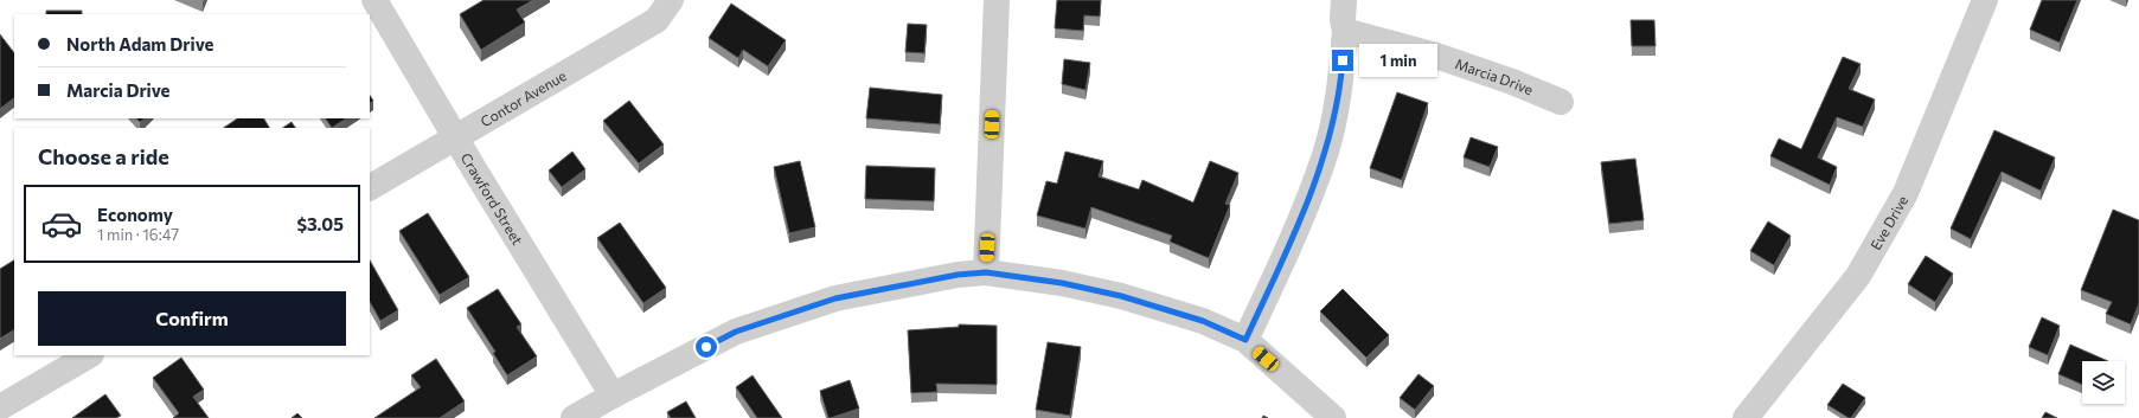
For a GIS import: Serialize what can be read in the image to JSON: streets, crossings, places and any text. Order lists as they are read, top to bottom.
{
  "streets": {
    "street": [
      "Marcia Drive",
      "Contor Avenue",
      "Crawford Street",
      "Eve Drive"
    ]
  },
  "crossings": [
    ["Contor Avenue", "Crawford Street"]
  ],
  "page": {
    "banner": ["North Adam Drive", "Marcia Drive"],
    "bubble": "1 min",
    "heading": "Choose a ride",
    "list": [
      {
        "name": "Economy",
        "note": "1 min · 16:47",
        "value": "$3.05"
      }
    ],
    "buttons": "Confirm"
  }
}
